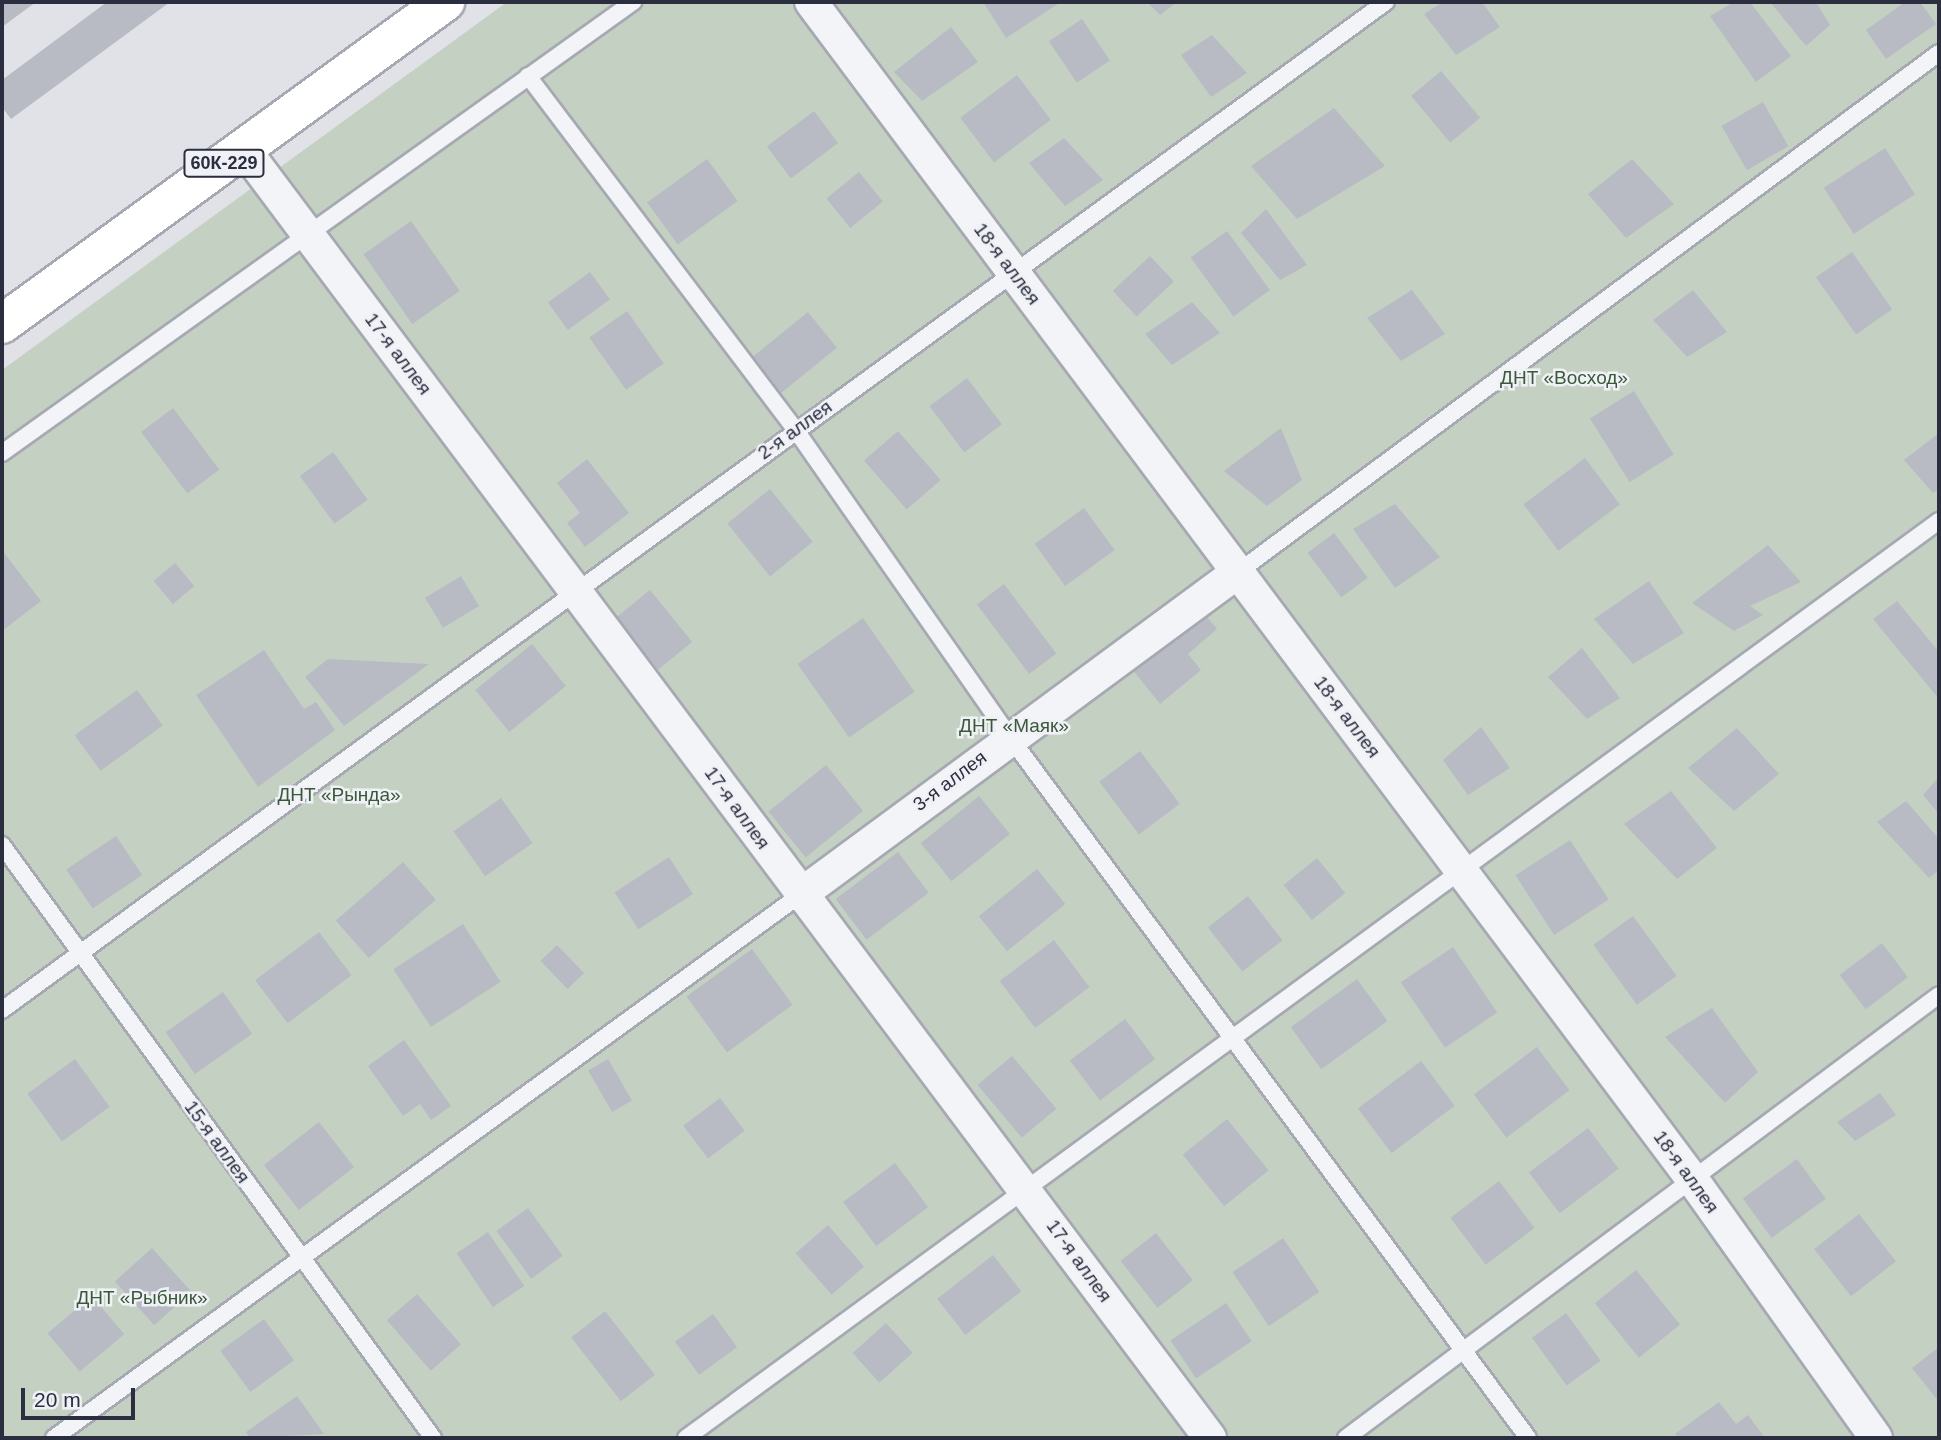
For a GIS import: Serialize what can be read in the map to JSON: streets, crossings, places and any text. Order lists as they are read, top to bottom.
{
  "streets": {
    "main road": ["60К-229"],
    "street": ["18-я аллея", "17-я аллея", "3-я аллея"],
    "lane": ["2-я аллея", "15-я аллея"]
  },
  "crossings": [
    ["60К-229", "17-я аллея"],
    ["18-я аллея", "2-я аллея"],
    ["18-я аллея", "3-я аллея"],
    ["17-я аллея", "2-я аллея"],
    ["17-я аллея", "3-я аллея"],
    ["2-я аллея", "15-я аллея"]
  ],
  "parks": [
    "ДНТ «Восход»",
    "ДНТ «Маяк»",
    "ДНТ «Рында»",
    "ДНТ «Рыбник»"
  ],
  "scale_bar": "20 m"
}
